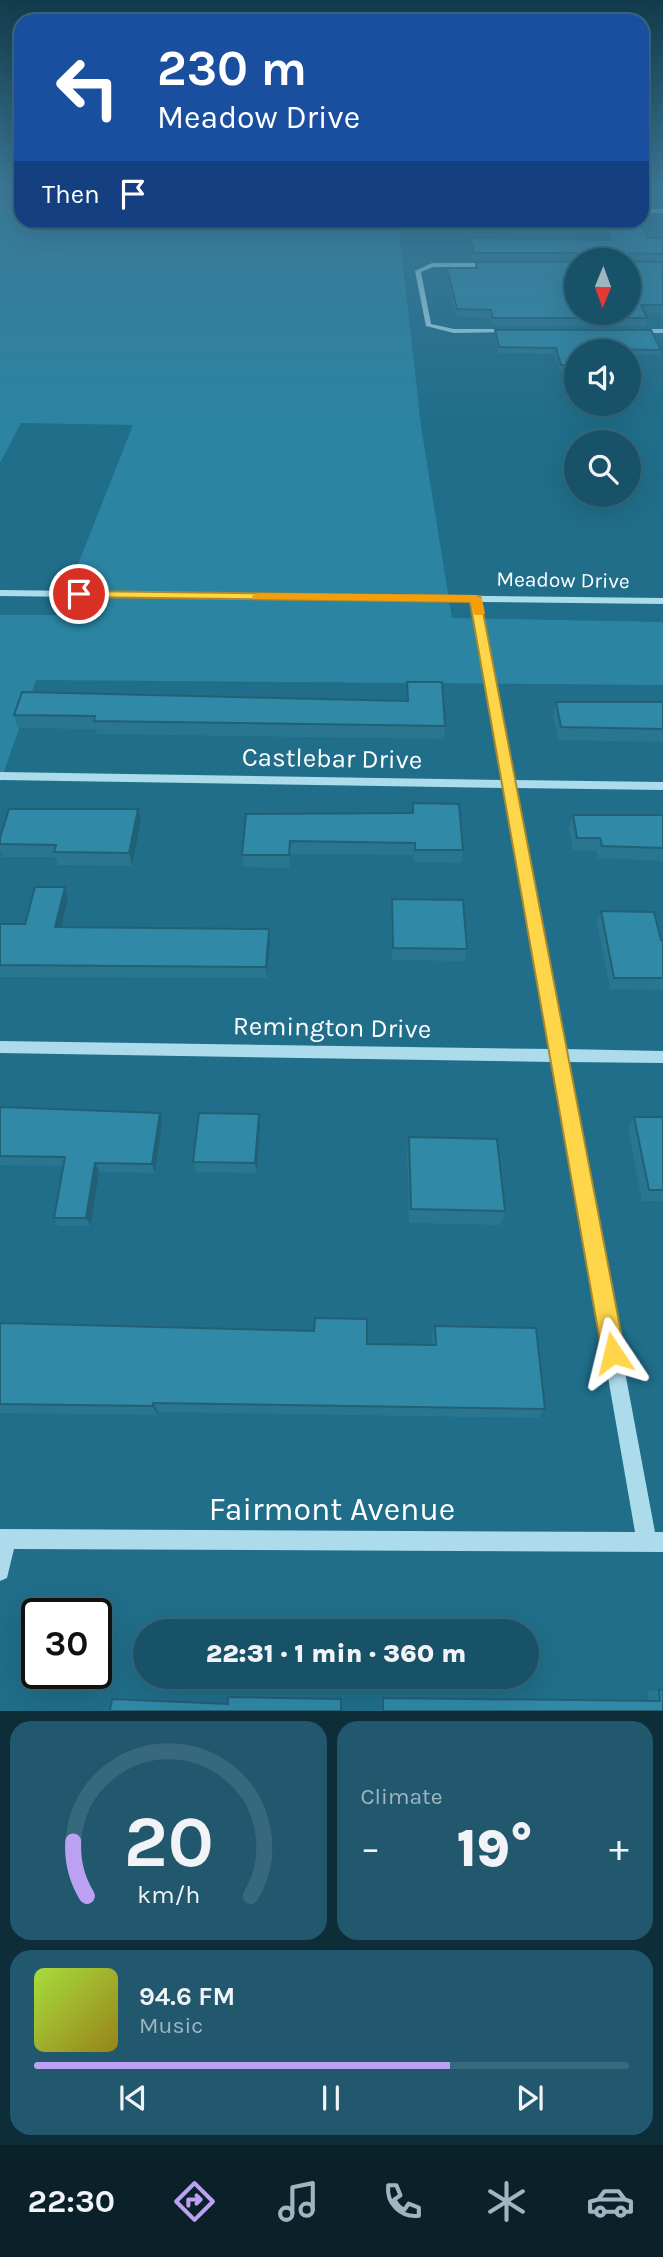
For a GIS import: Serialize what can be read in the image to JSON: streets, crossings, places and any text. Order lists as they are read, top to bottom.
{
  "streets": {
    "street": [
      "Meadow Drive",
      "Castlebar Drive",
      "Remington Drive",
      "Fairmont Avenue"
    ]
  },
  "north": "bottom",
  "page": {
    "turn": ["230 m", "Meadow Drive"],
    "then": "Then",
    "limit": "30",
    "trip": "22:31 · 1 min · 360 m",
    "tile": "Climate",
    "heat": ["−", "19°", "+"],
    "song": ["94.6 FM", "Music"],
    "tabs": "22:30",
    "gauge": ["20", "km/h"]
  }
}
